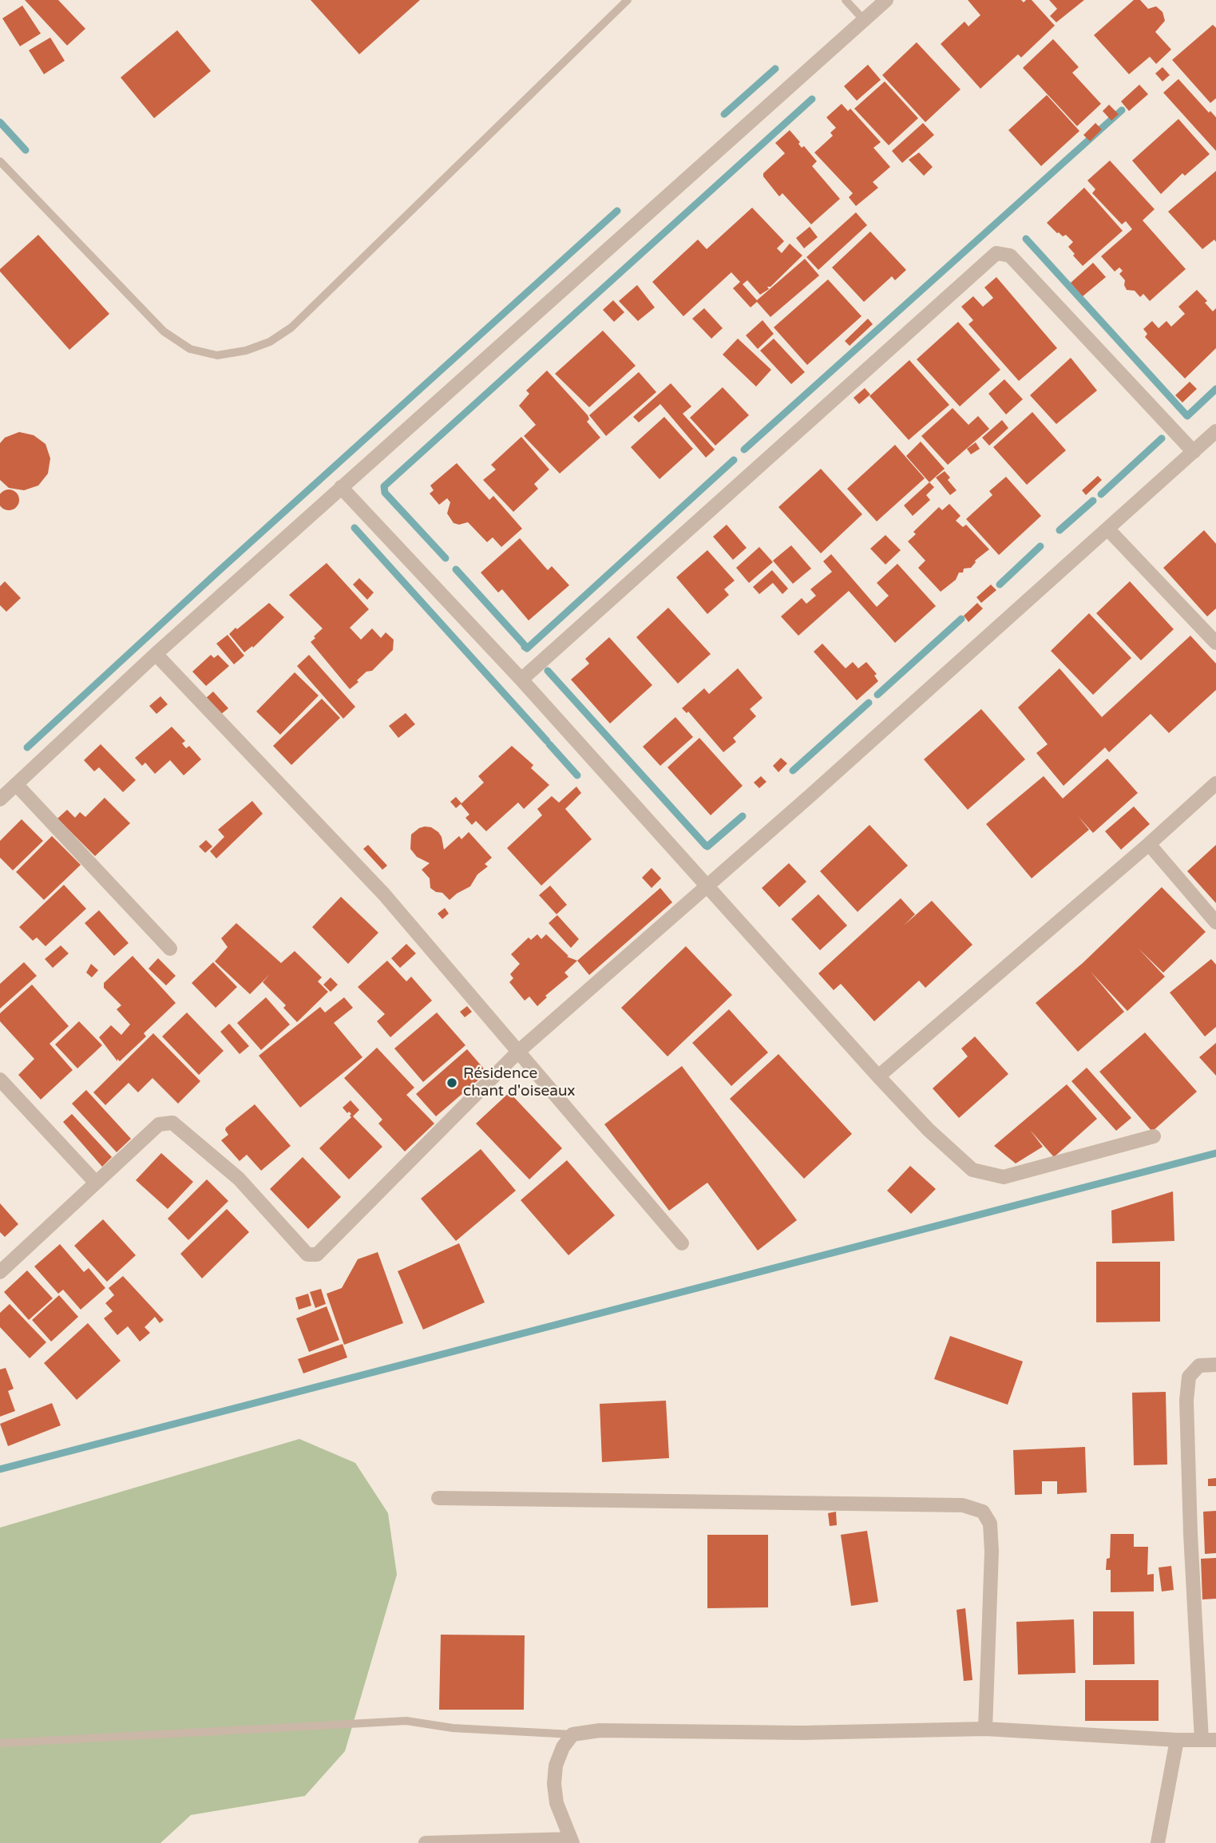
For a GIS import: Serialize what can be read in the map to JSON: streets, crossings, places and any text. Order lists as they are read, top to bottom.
{
  "places": ["Résidence chant d'oiseaux"]
}
